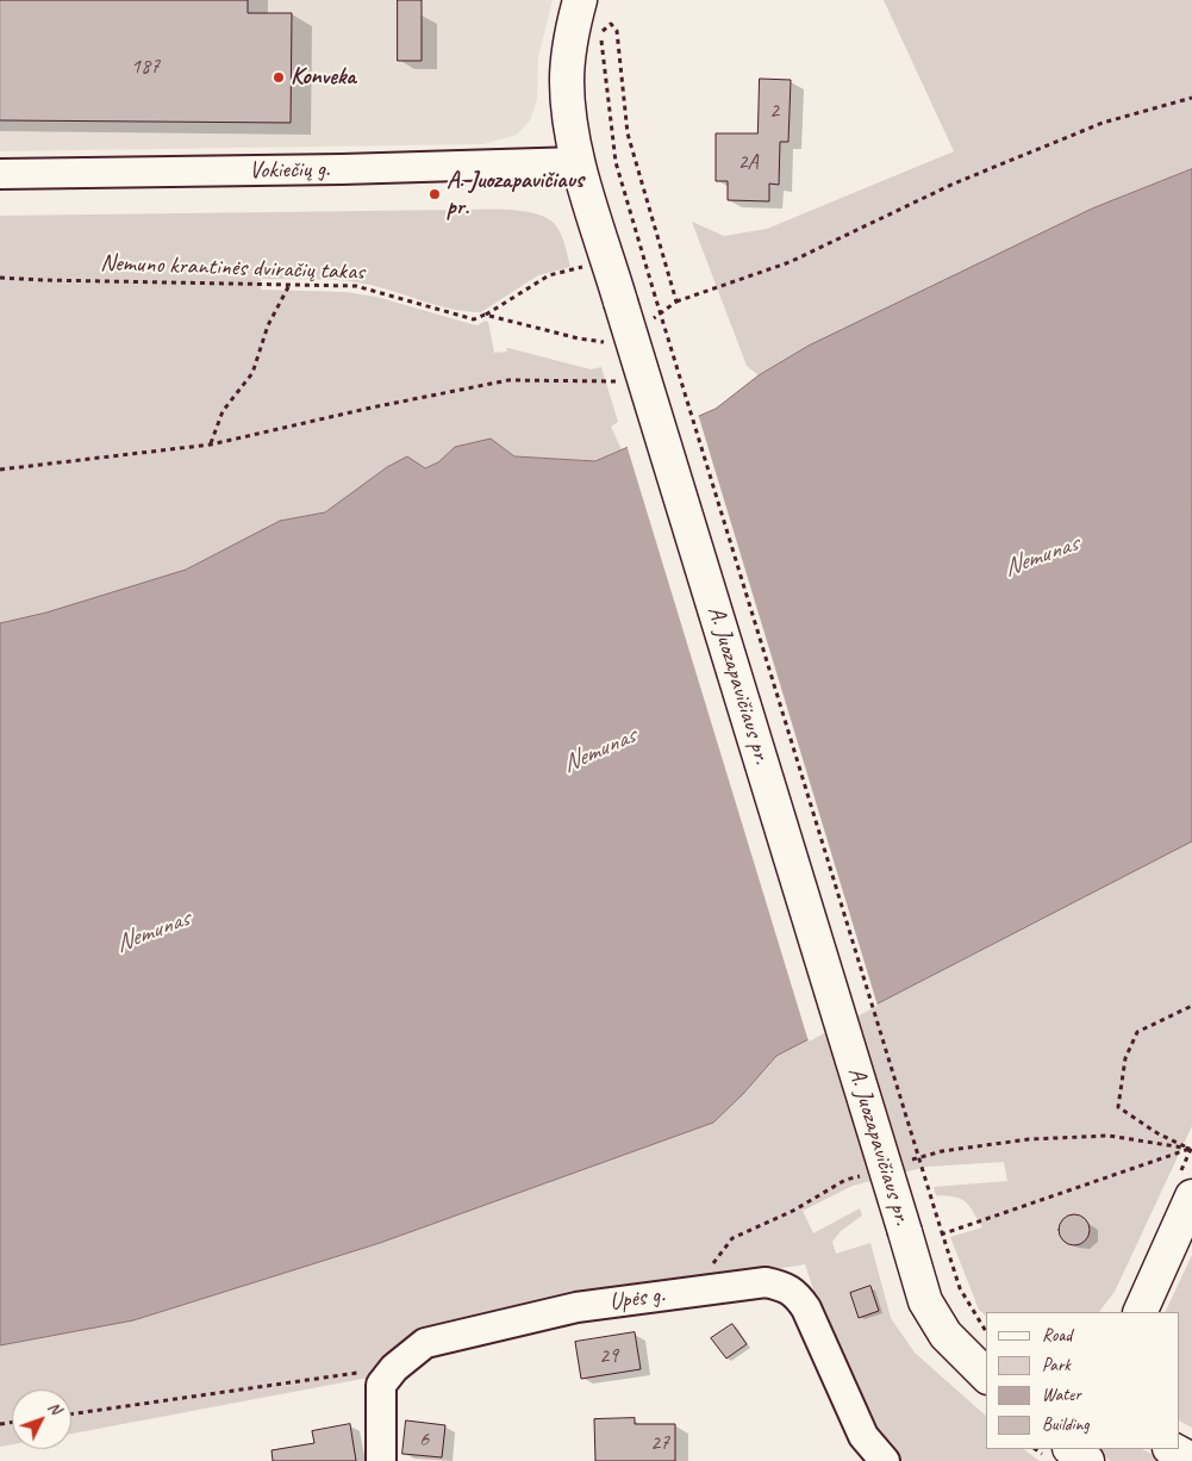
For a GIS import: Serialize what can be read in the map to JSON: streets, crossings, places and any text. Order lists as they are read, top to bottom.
{
  "streets": {
    "main road": ["A. Juozapavičiaus pr."],
    "street": ["Vokiečių g.", "Upės g."],
    "path": ["Nemuno krantinės dviračių takas"]
  },
  "crossings": [
    ["Vokiečių g.", "A. Juozapavičiaus pr."]
  ],
  "water": ["Nemunas"],
  "places": ["Konveka", "A. Juozapavičiaus pr."],
  "house_numbers": [
    "187",
    "2",
    "2A",
    "29",
    "6",
    "27"
  ],
  "legend": [
    "Road",
    "Park",
    "Water",
    "Building"
  ],
  "north": "top right"
}
